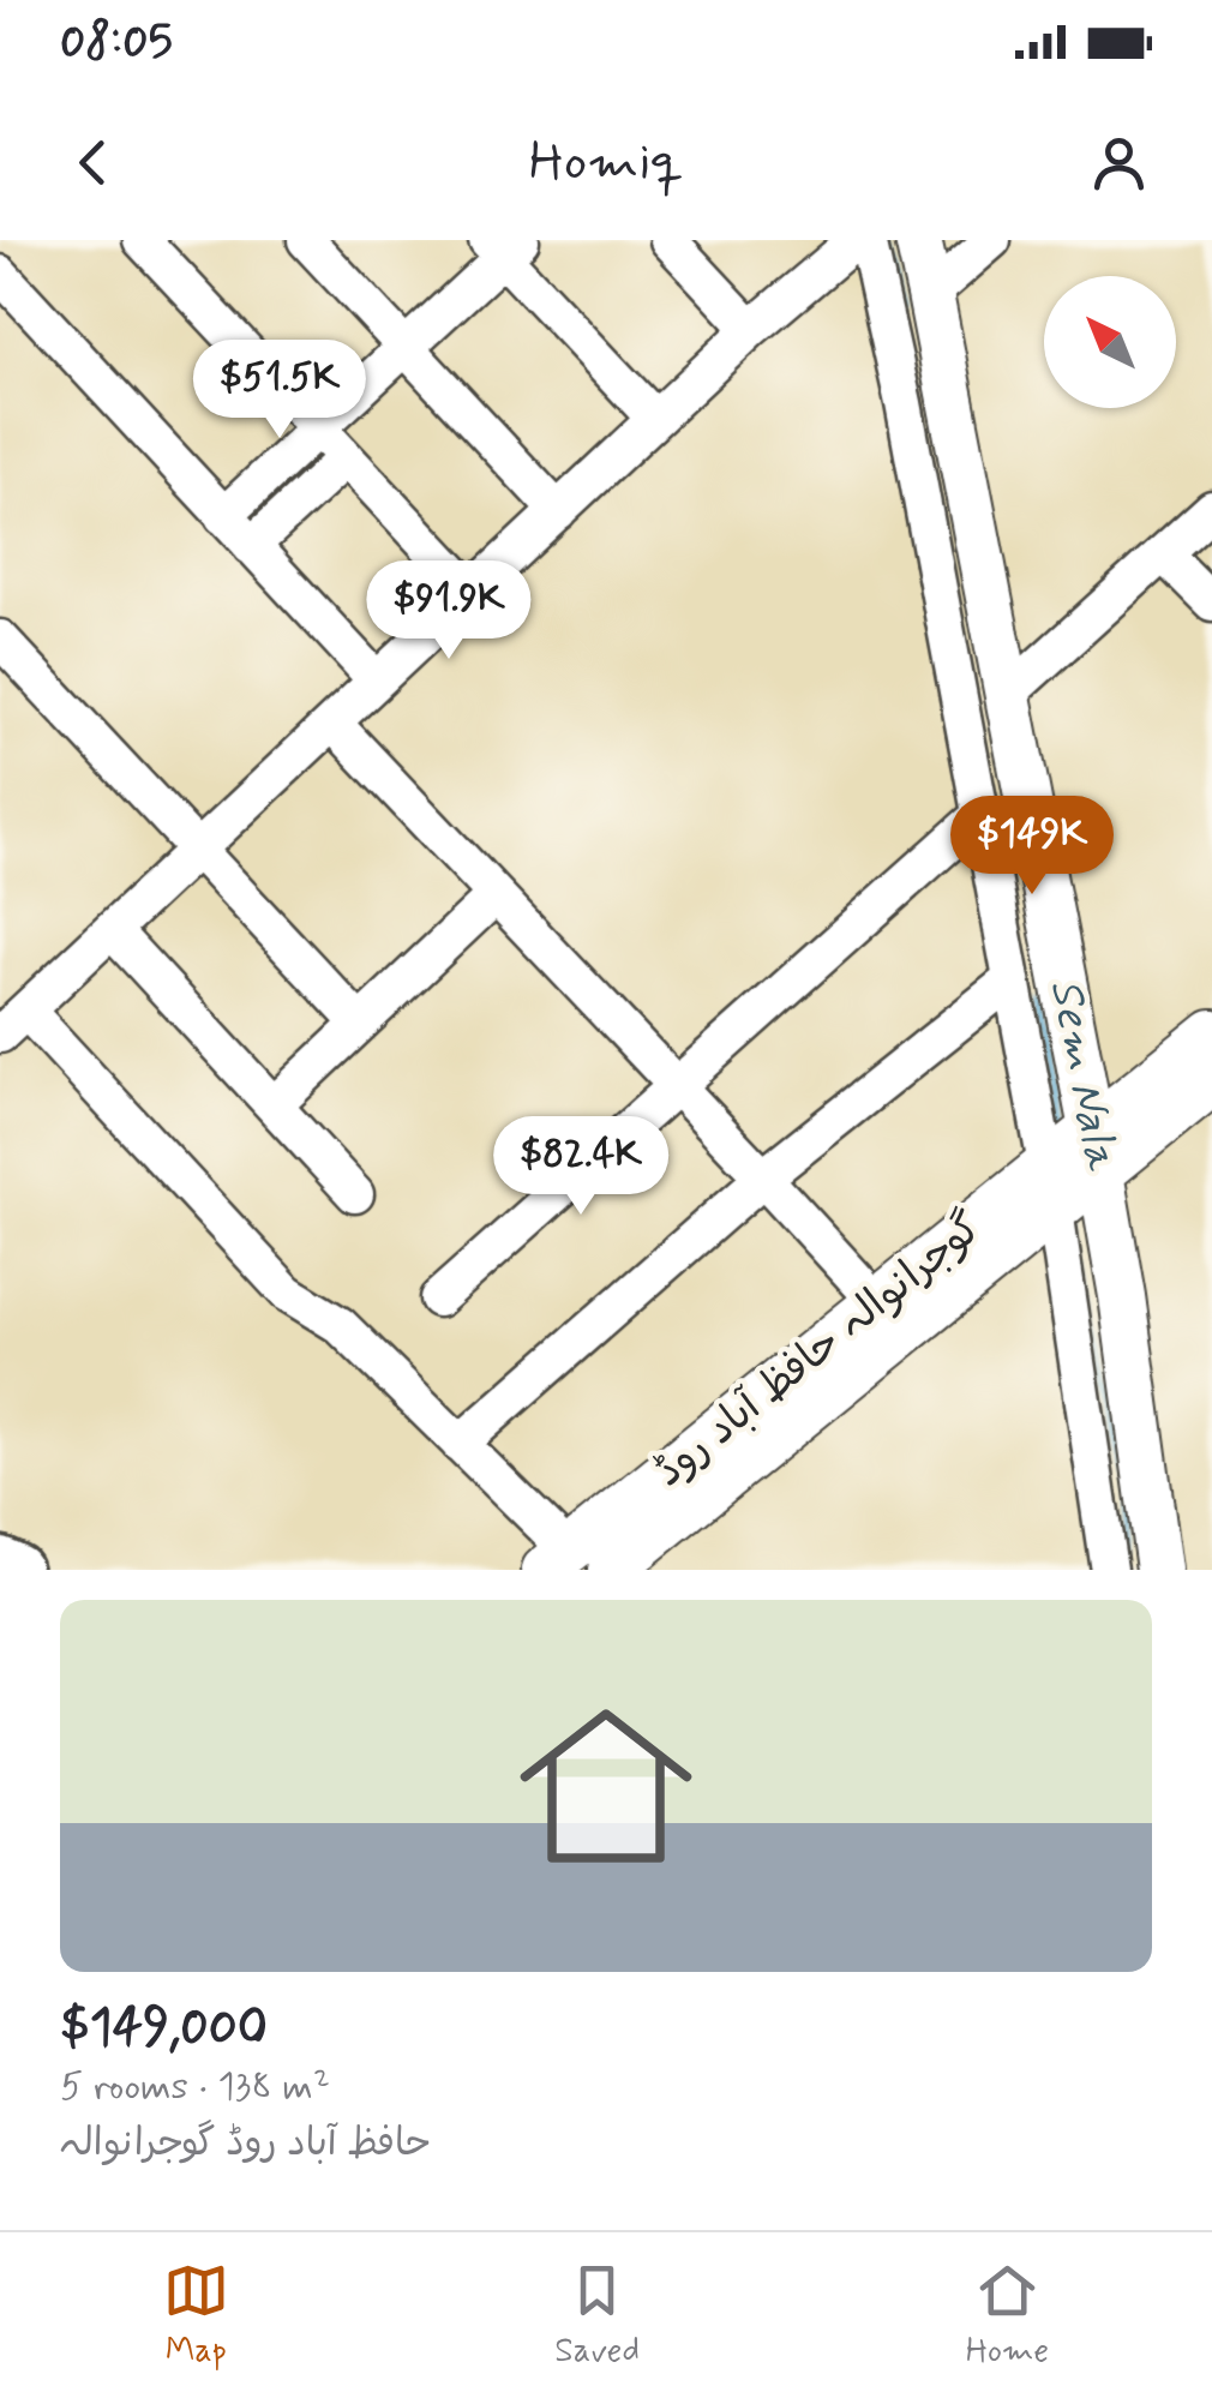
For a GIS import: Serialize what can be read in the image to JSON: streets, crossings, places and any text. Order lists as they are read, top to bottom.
{
  "streets": {
    "main road": ["گوجرانوالہ حافظ آباد روڈ"]
  },
  "water": ["Sem Nala"],
  "north": "top left",
  "page": {
    "status": "08:05",
    "header": "Homiq",
    "price": [
      "$51.5K",
      "$91.9K",
      "$149K",
      "$82.4K"
    ],
    "list": [
      {
        "name": "$149,000",
        "note": "5 rooms · 138 m² · حافظ آباد روڈ گوجرانوالہ"
      }
    ],
    "tabs": ["Map", "Saved", "Home"]
  }
}
